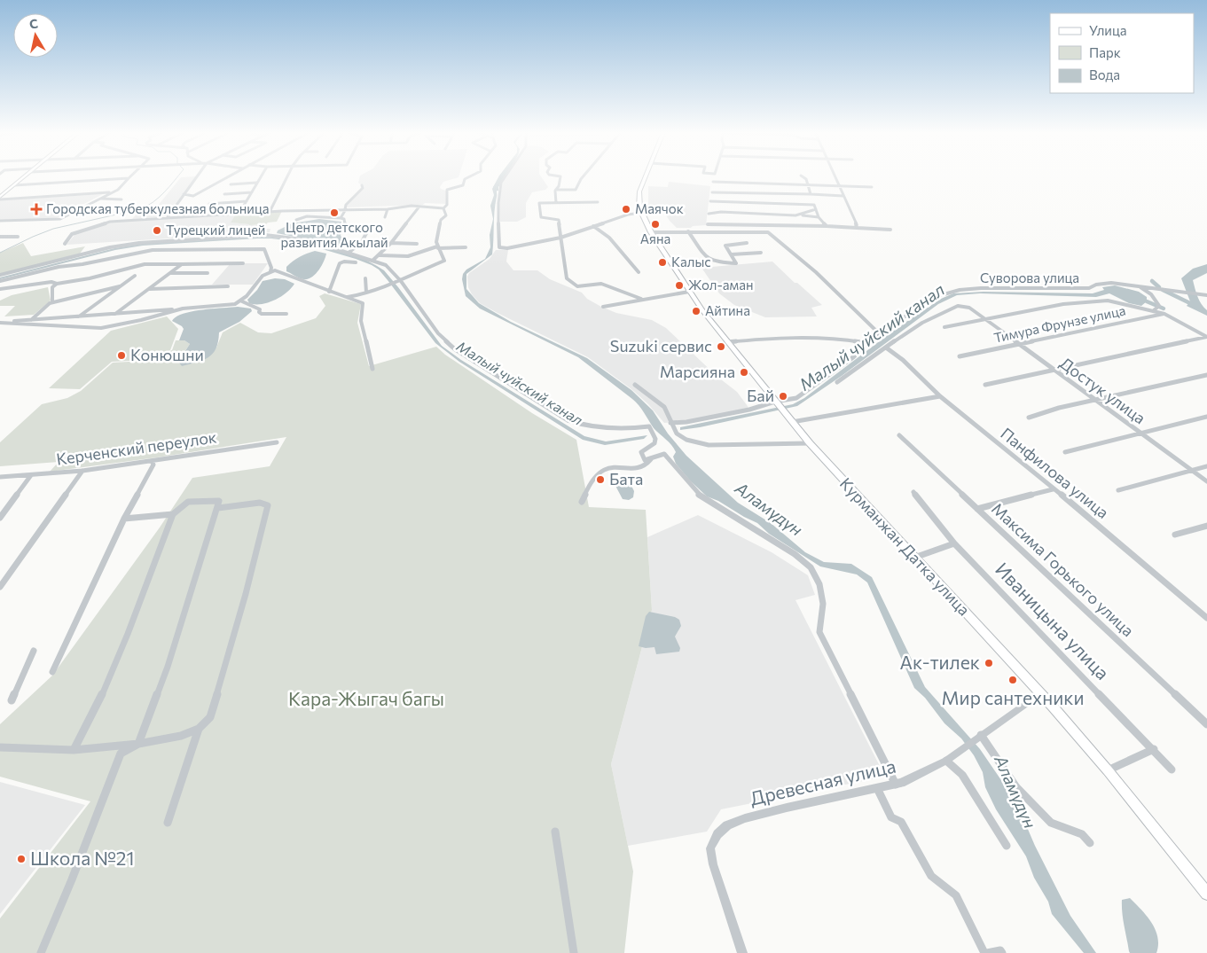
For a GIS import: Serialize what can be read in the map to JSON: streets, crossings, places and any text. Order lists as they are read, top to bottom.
{
  "streets": {
    "main road": ["Курманжан Датка улица"],
    "street": [
      "Суворова улица",
      "Тимура Фрунзе улица",
      "Достук улица",
      "Керченский переулок",
      "Панфилова улица",
      "Максима Горького улица",
      "Иваницына улица",
      "Древесная улица"
    ]
  },
  "crossings": [
    ["Суворова улица", "Курманжан Датка улица"],
    ["Тимура Фрунзе улица", "Достук улица"],
    ["Достук улица", "Панфилова улица"],
    ["Курманжан Датка улица", "Древесная улица"]
  ],
  "water": ["Малый чуйский канал", "Аламүдүн"],
  "parks": ["Кара-Жыгач багы"],
  "places": {
    "health": ["Городская туберкулезная больница"],
    "other": [
      "Маячок",
      "Центр детского развития Акылай",
      "Аяна",
      "Турецкий лицей",
      "Калыс",
      "Жол-аман",
      "Айтина",
      "Suzuki сервис",
      "Конюшни",
      "Марсияна",
      "Бай",
      "Бата",
      "Ак-тилек",
      "Мир сантехники",
      "Школа №21"
    ]
  },
  "legend": ["Улица", "Парк", "Вода"],
  "north": "top"
}
